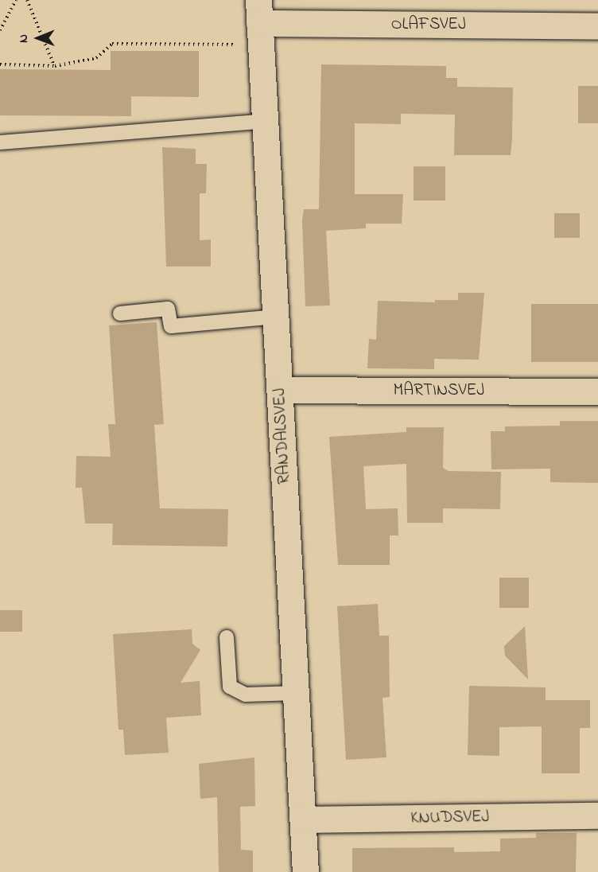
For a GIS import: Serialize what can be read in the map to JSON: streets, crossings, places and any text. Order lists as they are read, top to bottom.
{
  "streets": {
    "street": [
      "OLAFSVEJ",
      "MARTINSVEJ",
      "RANDALSVEJ",
      "KNUDSVEJ"
    ]
  },
  "crossings": [
    ["OLAFSVEJ", "RANDALSVEJ"],
    ["MARTINSVEJ", "RANDALSVEJ"],
    ["RANDALSVEJ", "KNUDSVEJ"]
  ],
  "north": "left"
}
